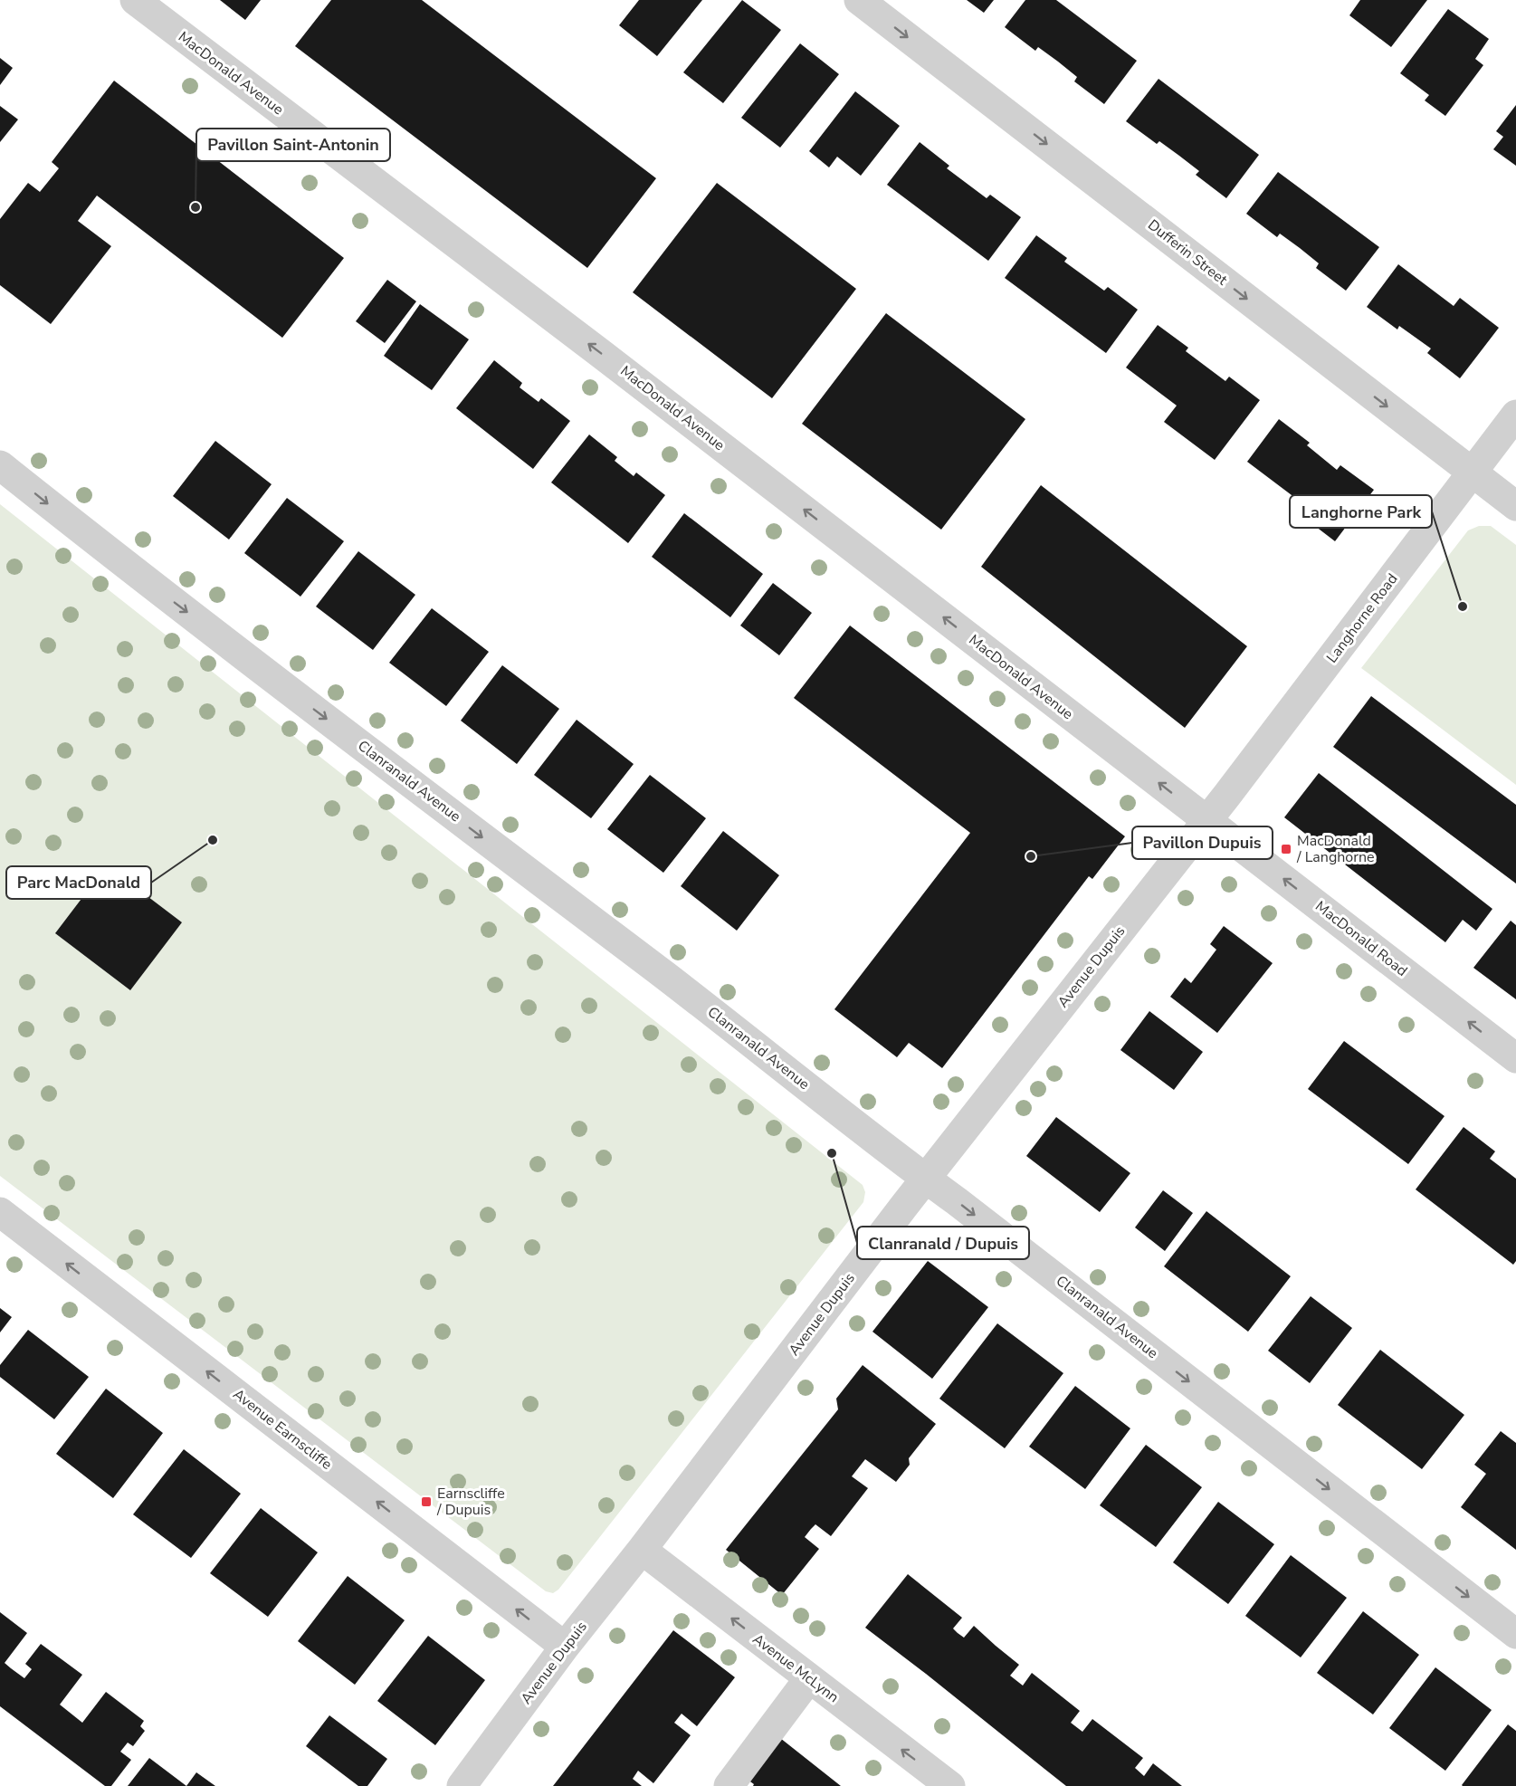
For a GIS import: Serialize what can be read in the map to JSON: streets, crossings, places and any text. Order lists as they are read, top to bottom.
{
  "streets": {
    "street": [
      "MacDonald Avenue",
      "Dufferin Street",
      "Langhorne Road",
      "Clanranald Avenue",
      "MacDonald Road",
      "Avenue Dupuis",
      "Avenue Earnscliffe",
      "Avenue McLynn"
    ]
  },
  "crossings": [
    ["MacDonald Avenue", "Langhorne Road"],
    ["MacDonald Avenue", "MacDonald Road"],
    ["MacDonald Avenue", "Avenue Dupuis"],
    ["Dufferin Street", "Langhorne Road"],
    ["Langhorne Road", "MacDonald Road"],
    ["Langhorne Road", "Avenue Dupuis"],
    ["Clanranald Avenue", "Avenue Dupuis"],
    ["MacDonald Road", "Avenue Dupuis"],
    ["Avenue Dupuis", "Avenue Earnscliffe"],
    ["Avenue Dupuis", "Avenue McLynn"]
  ],
  "one_way": [
    "MacDonald Avenue",
    "Dufferin Street",
    "Clanranald Avenue",
    "MacDonald Road",
    "Avenue Earnscliffe",
    "Avenue McLynn"
  ],
  "places": {
    "other": [
      "Pavillon Saint-Antonin",
      "Langhorne Park",
      "Parc MacDonald",
      "Pavillon Dupuis",
      "Clanranald / Dupuis"
    ],
    "transit": ["MacDonald / Langhorne", "Earnscliffe / Dupuis"]
  }
}
